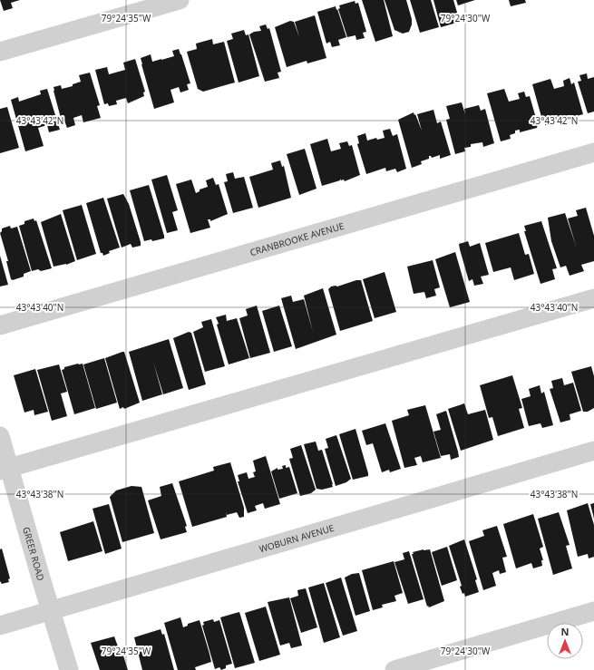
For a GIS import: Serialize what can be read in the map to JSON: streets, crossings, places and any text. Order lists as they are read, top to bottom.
{
  "streets": {
    "street": ["CRANBROOKE AVENUE", "WOBURN AVENUE", "GREER ROAD"]
  },
  "crossings": [
    ["WOBURN AVENUE", "GREER ROAD"]
  ],
  "north": "top",
  "coordinates": [
    "79°24'35\"W",
    "79°24'30\"W",
    "43°43'42\"N",
    "43°43'40\"N",
    "43°43'38\"N"
  ]
}
